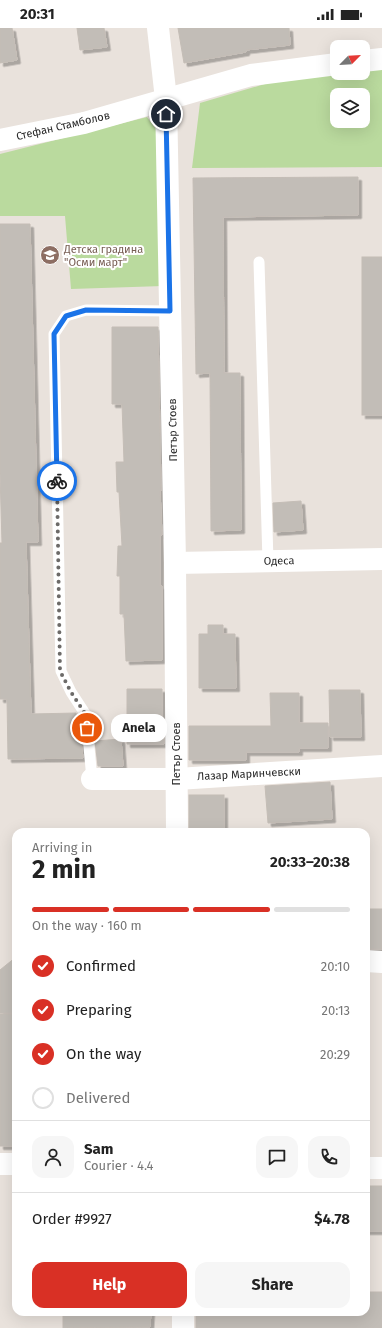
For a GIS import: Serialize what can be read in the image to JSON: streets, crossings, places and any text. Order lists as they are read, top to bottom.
{
  "streets": {
    "street": [
      "Стефан Стамболов",
      "Петър Стоев",
      "Одеса",
      "Лазар Маринчевски"
    ]
  },
  "crossings": [
    ["Стефан Стамболов", "Петър Стоев"],
    ["Петър Стоев", "Одеса"],
    ["Петър Стоев", "Лазар Маринчевски"]
  ],
  "places": {
    "school or university": ["Детска градина \"Осми март\""],
    "other": ["Anela"]
  },
  "north": "top right",
  "page": {
    "status": "20:31",
    "bubble": "Anela",
    "heading": ["2 min", "Arriving in", "20:33–20:38"],
    "panel": [
      "Sam",
      "Courier · 4.4",
      "Order #9927",
      "$4.78"
    ],
    "bar": "On the way · 160 m",
    "list": [
      ["Confirmed", "20:10"],
      ["Preparing", "20:13"],
      ["On the way", "20:29"],
      "Delivered"
    ],
    "buttons": ["Help", "Share"]
  }
}
